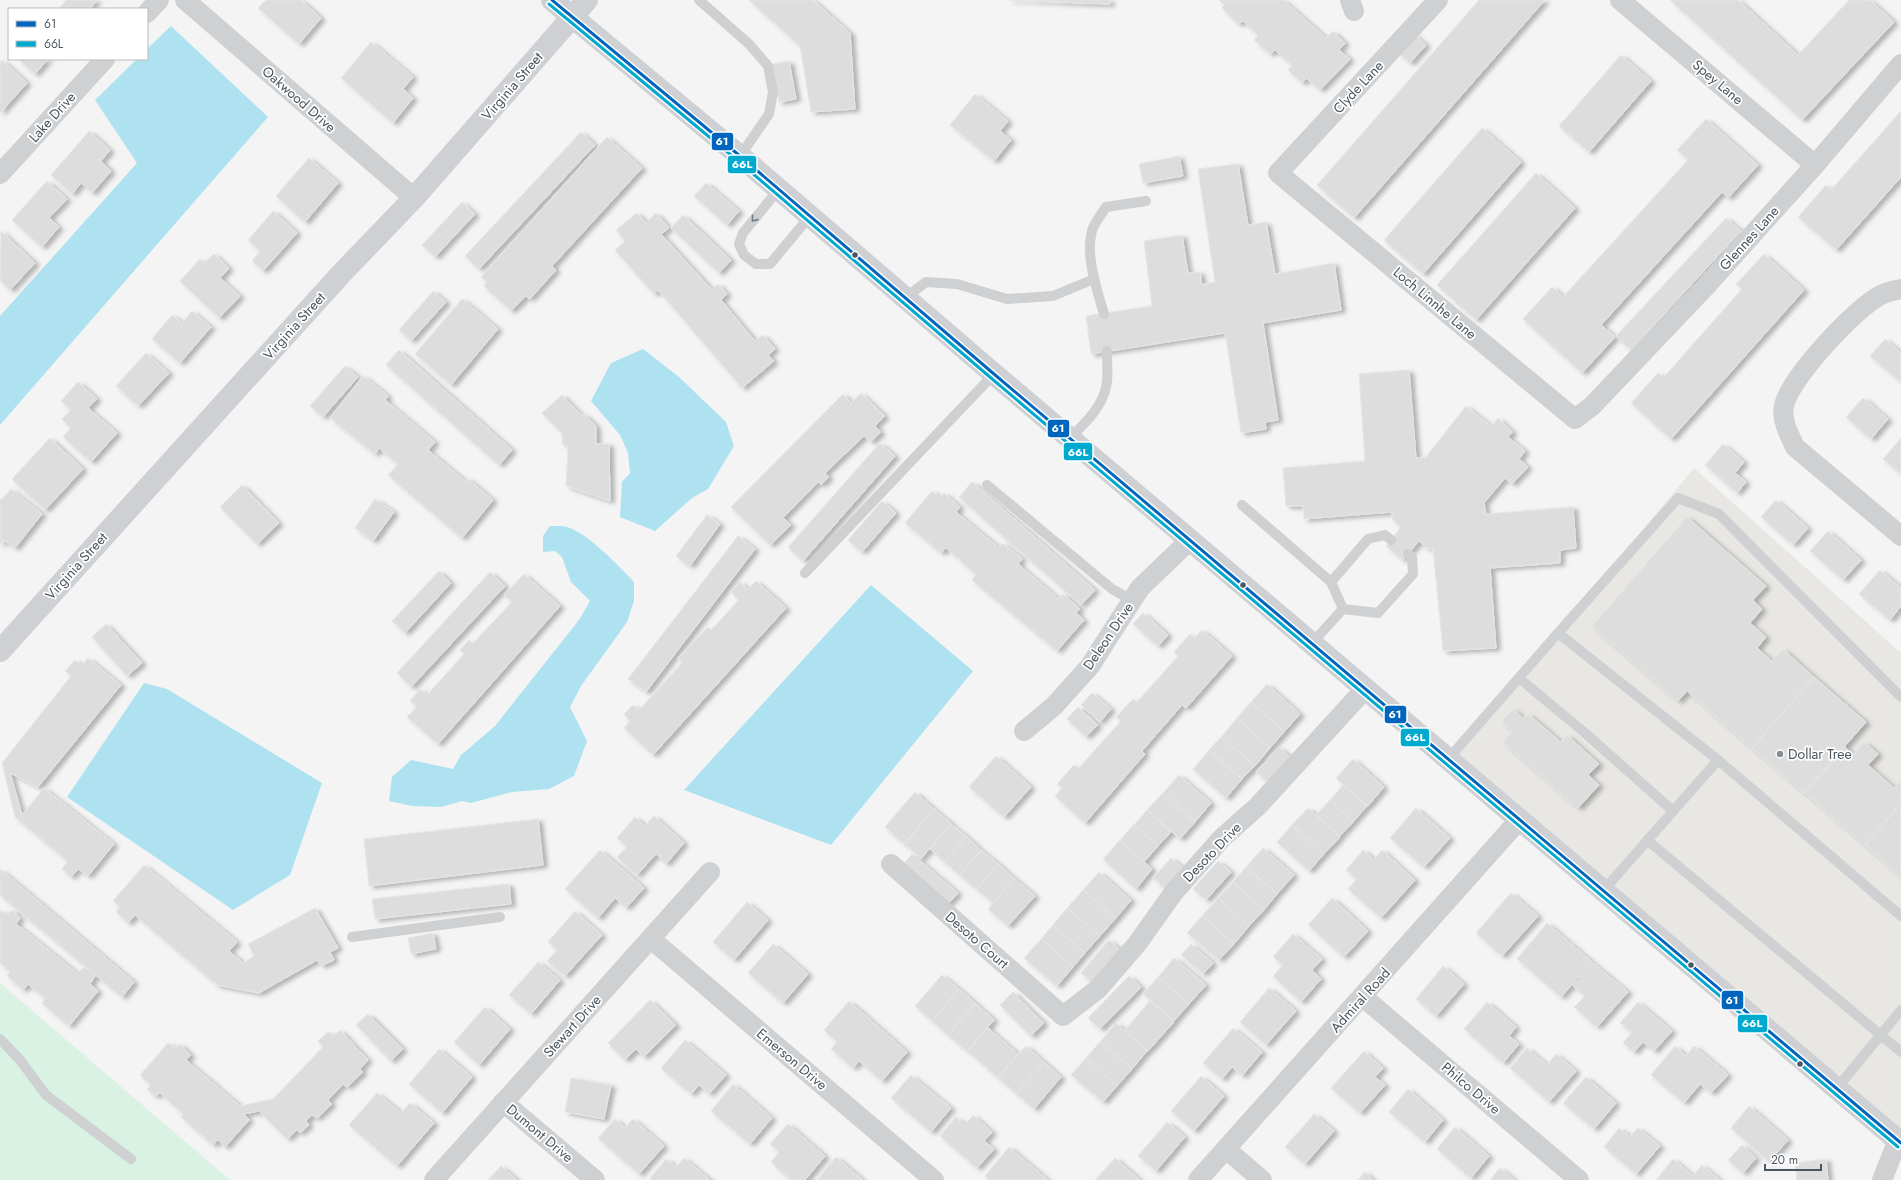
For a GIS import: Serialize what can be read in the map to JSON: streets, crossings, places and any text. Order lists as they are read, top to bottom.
{
  "streets": {
    "street": [
      "Spey Lane",
      "Virginia Street",
      "Clyde Lane",
      "Oakwood Drive",
      "Lake Drive",
      "Glennes Lane",
      "Loch Linnhe Lane",
      "Deleon Drive",
      "Desoto Drive",
      "Desoto Court",
      "Admiral Road",
      "Stewart Drive",
      "Emerson Drive",
      "Philco Drive",
      "Dumont Drive"
    ]
  },
  "crossings": [
    ["Spey Lane", "Glennes Lane"],
    ["Virginia Street", "Oakwood Drive"],
    ["Clyde Lane", "Loch Linnhe Lane"],
    ["Glennes Lane", "Loch Linnhe Lane"],
    ["Desoto Drive", "Desoto Court"],
    ["Admiral Road", "Philco Drive"],
    ["Stewart Drive", "Emerson Drive"],
    ["Stewart Drive", "Dumont Drive"]
  ],
  "places": ["Dollar Tree"],
  "lines": ["transit line 61", "transit line 66L"],
  "legend": ["61", "66L"],
  "scale_bar": "20 m"
}
